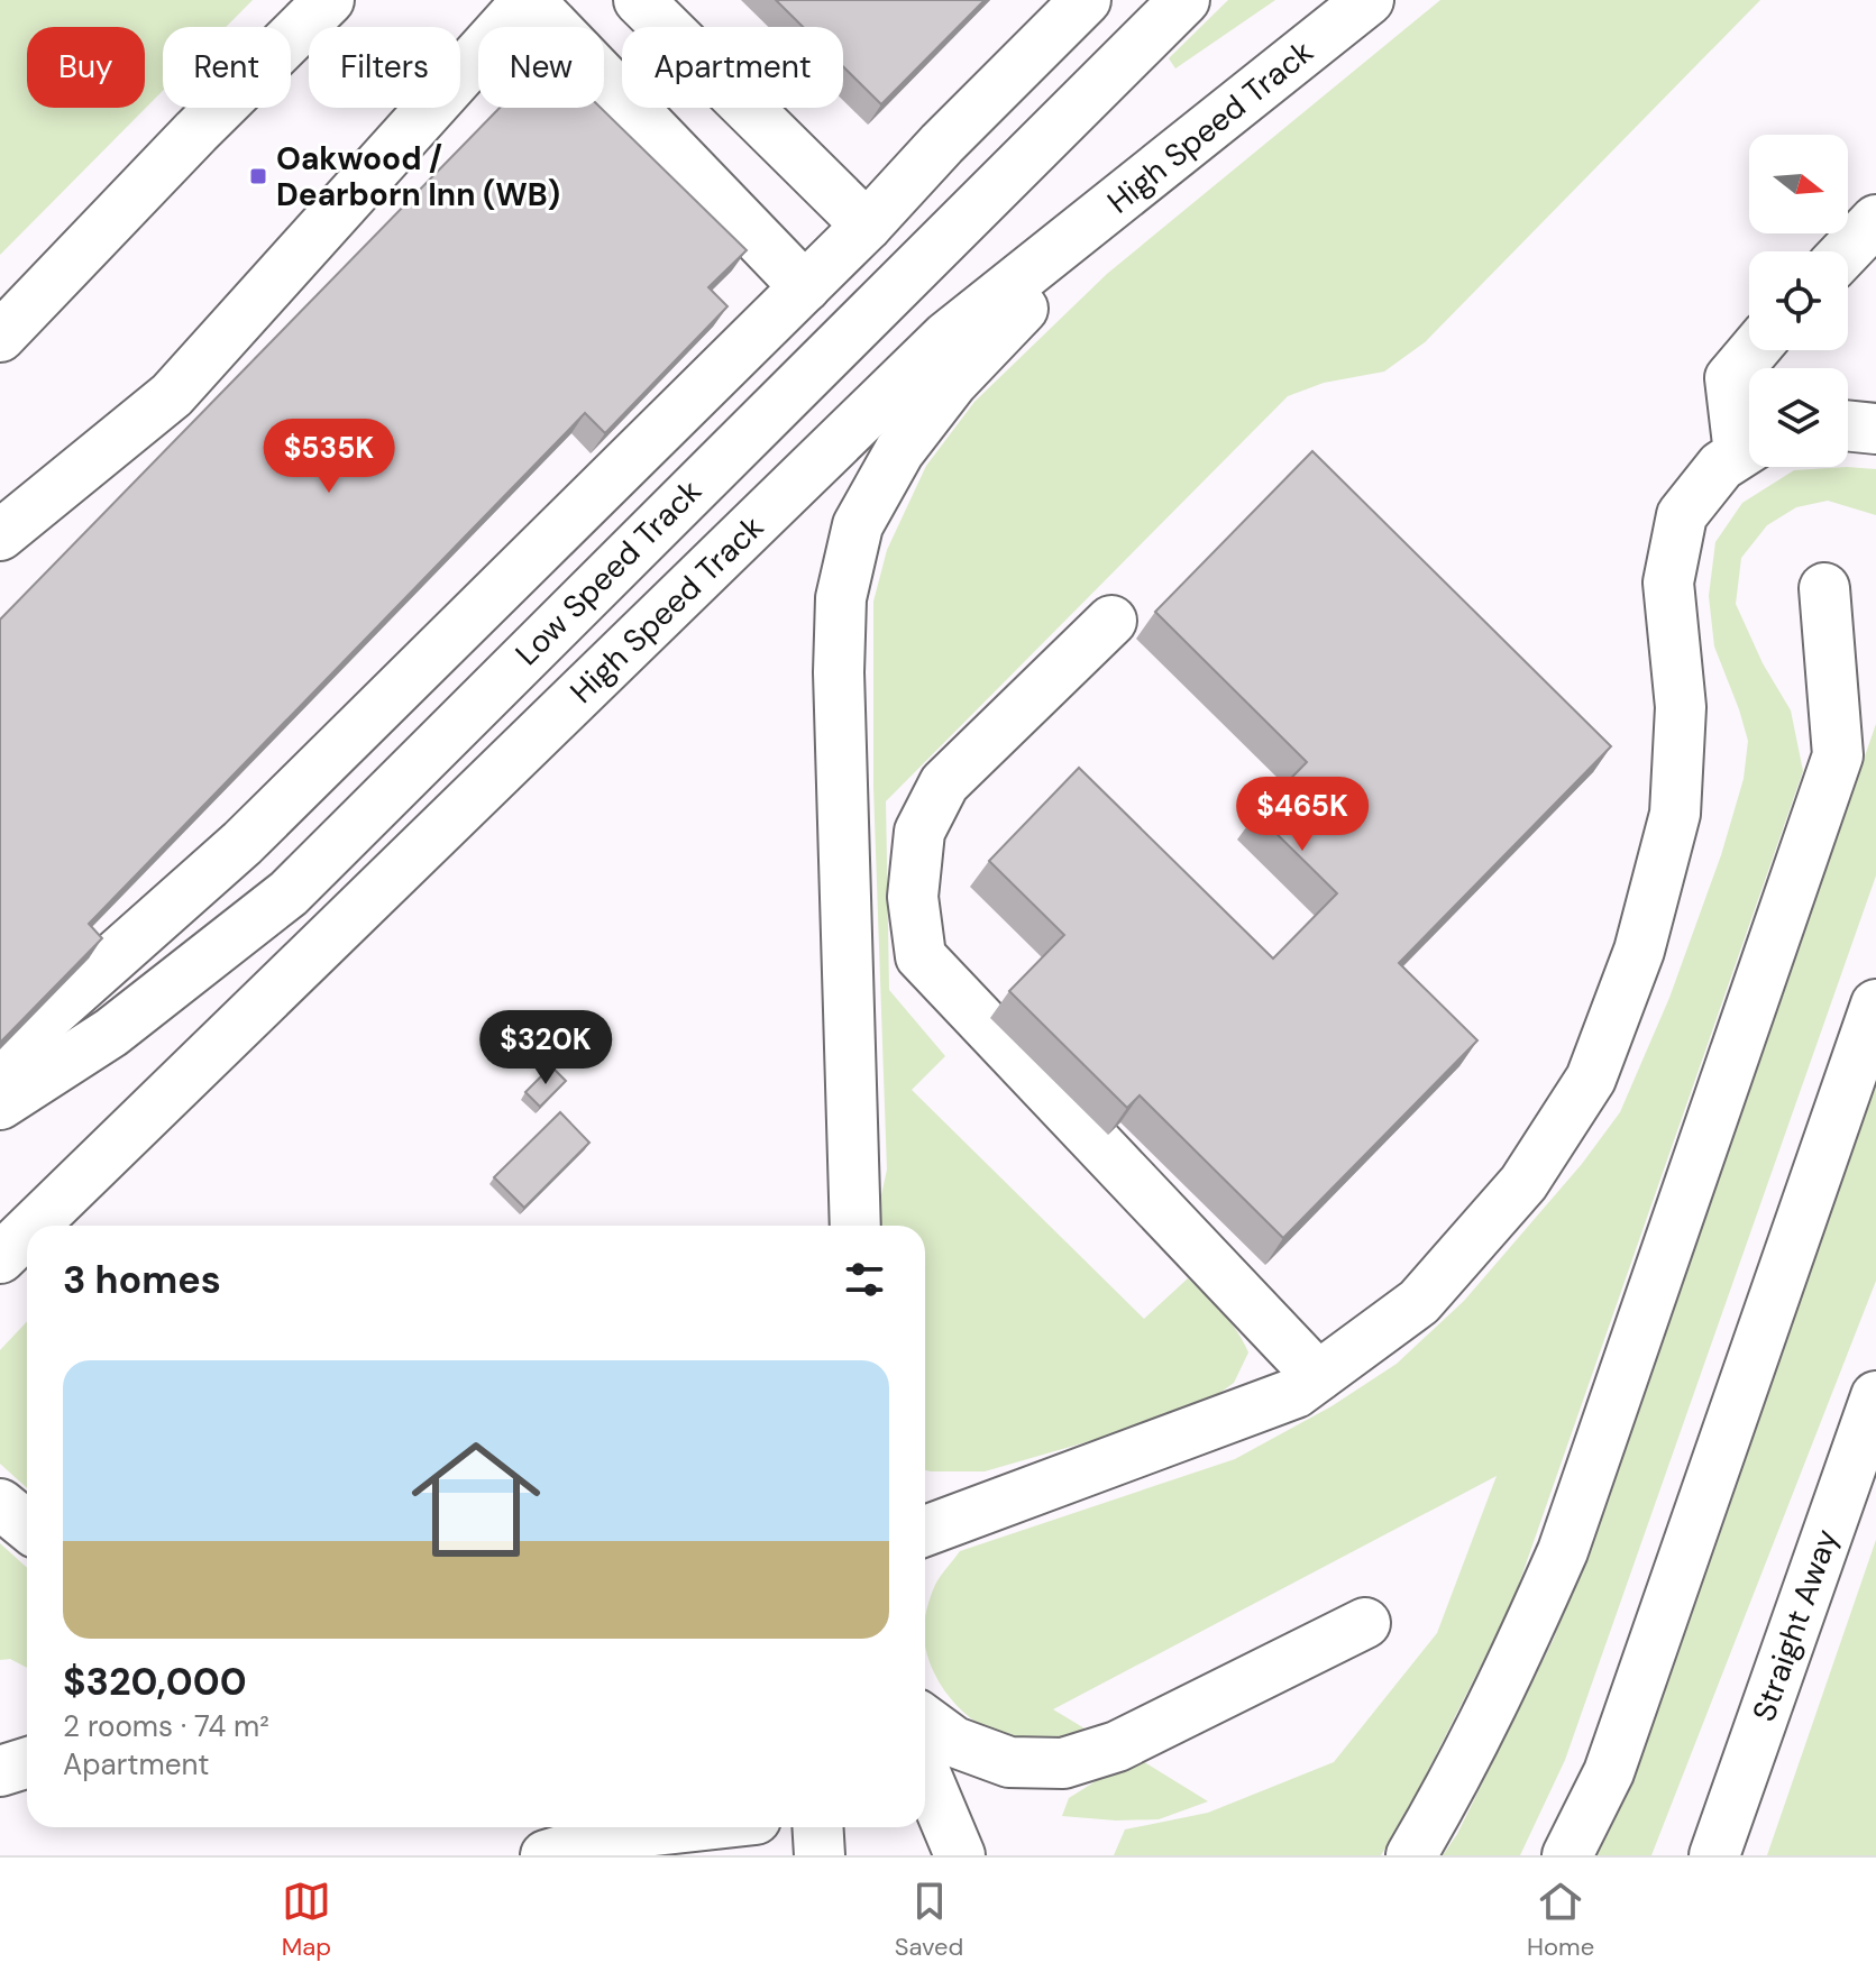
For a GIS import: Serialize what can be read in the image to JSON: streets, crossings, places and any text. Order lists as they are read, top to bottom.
{
  "streets": {
    "main road": ["High Speed Track", "Low Speed Track", "Straight Away"]
  },
  "places": {
    "transit": ["Oakwood / Dearborn Inn (WB)"]
  },
  "north": "right",
  "page": {
    "chip": [
      "Buy",
      "Rent",
      "Filters",
      "New",
      "Apartment"
    ],
    "price": ["$535K", "$465K", "$320K"],
    "heading": "3 homes",
    "list": [
      {
        "name": "$320,000",
        "note": "2 rooms · 74 m² · Apartment"
      }
    ],
    "tabs": ["Map", "Saved", "Home"]
  }
}
